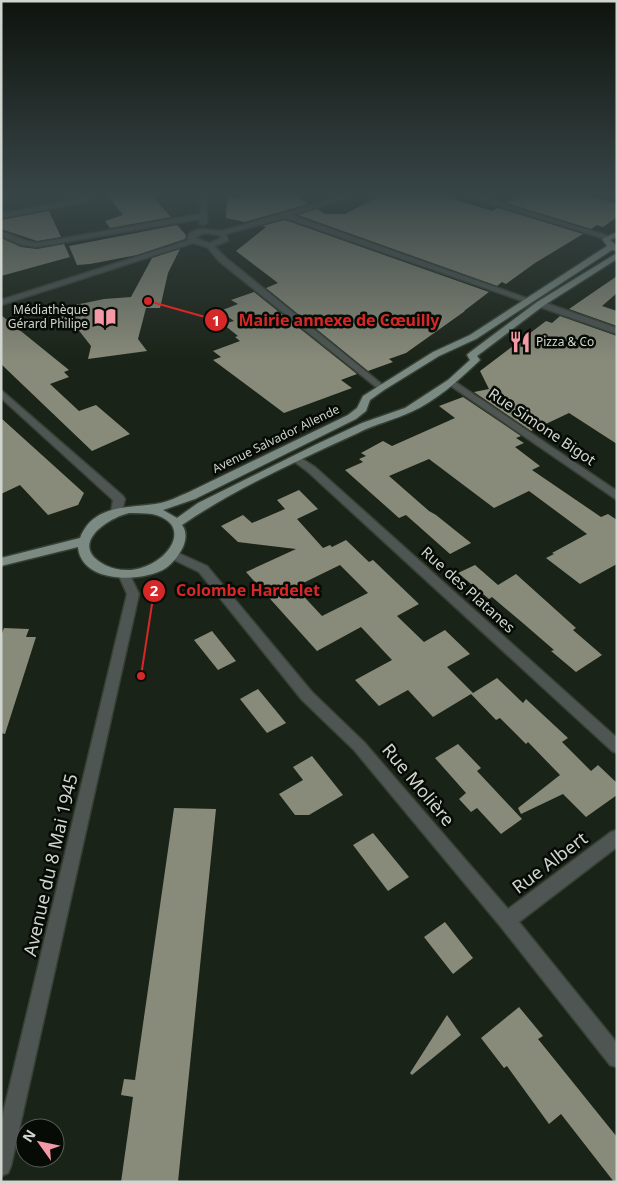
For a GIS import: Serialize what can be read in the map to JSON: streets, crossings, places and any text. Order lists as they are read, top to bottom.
{
  "streets": {
    "main road": ["Avenue Salvador Allende"],
    "street": [
      "Rue Simone Bigot",
      "Rue des Platanes",
      "Rue Molière",
      "Rue Albert",
      "Avenue du 8 Mai 1945"
    ]
  },
  "crossings": [
    ["Rue Simone Bigot", "Avenue Salvador Allende"],
    ["Avenue Salvador Allende", "Rue des Platanes"],
    ["Avenue Salvador Allende", "Rue Molière"],
    ["Avenue Salvador Allende", "Avenue du 8 Mai 1945"],
    ["Rue Molière", "Rue Albert"],
    ["Rue Molière", "Avenue du 8 Mai 1945"]
  ],
  "places": {
    "other": ["Mairie annexe de Cœuilly", "Colombe Hardelet"],
    "library": ["Médiathèque Gérard Philipe"],
    "restaurant": ["Pizza & Co"]
  },
  "north": "top left"
}
